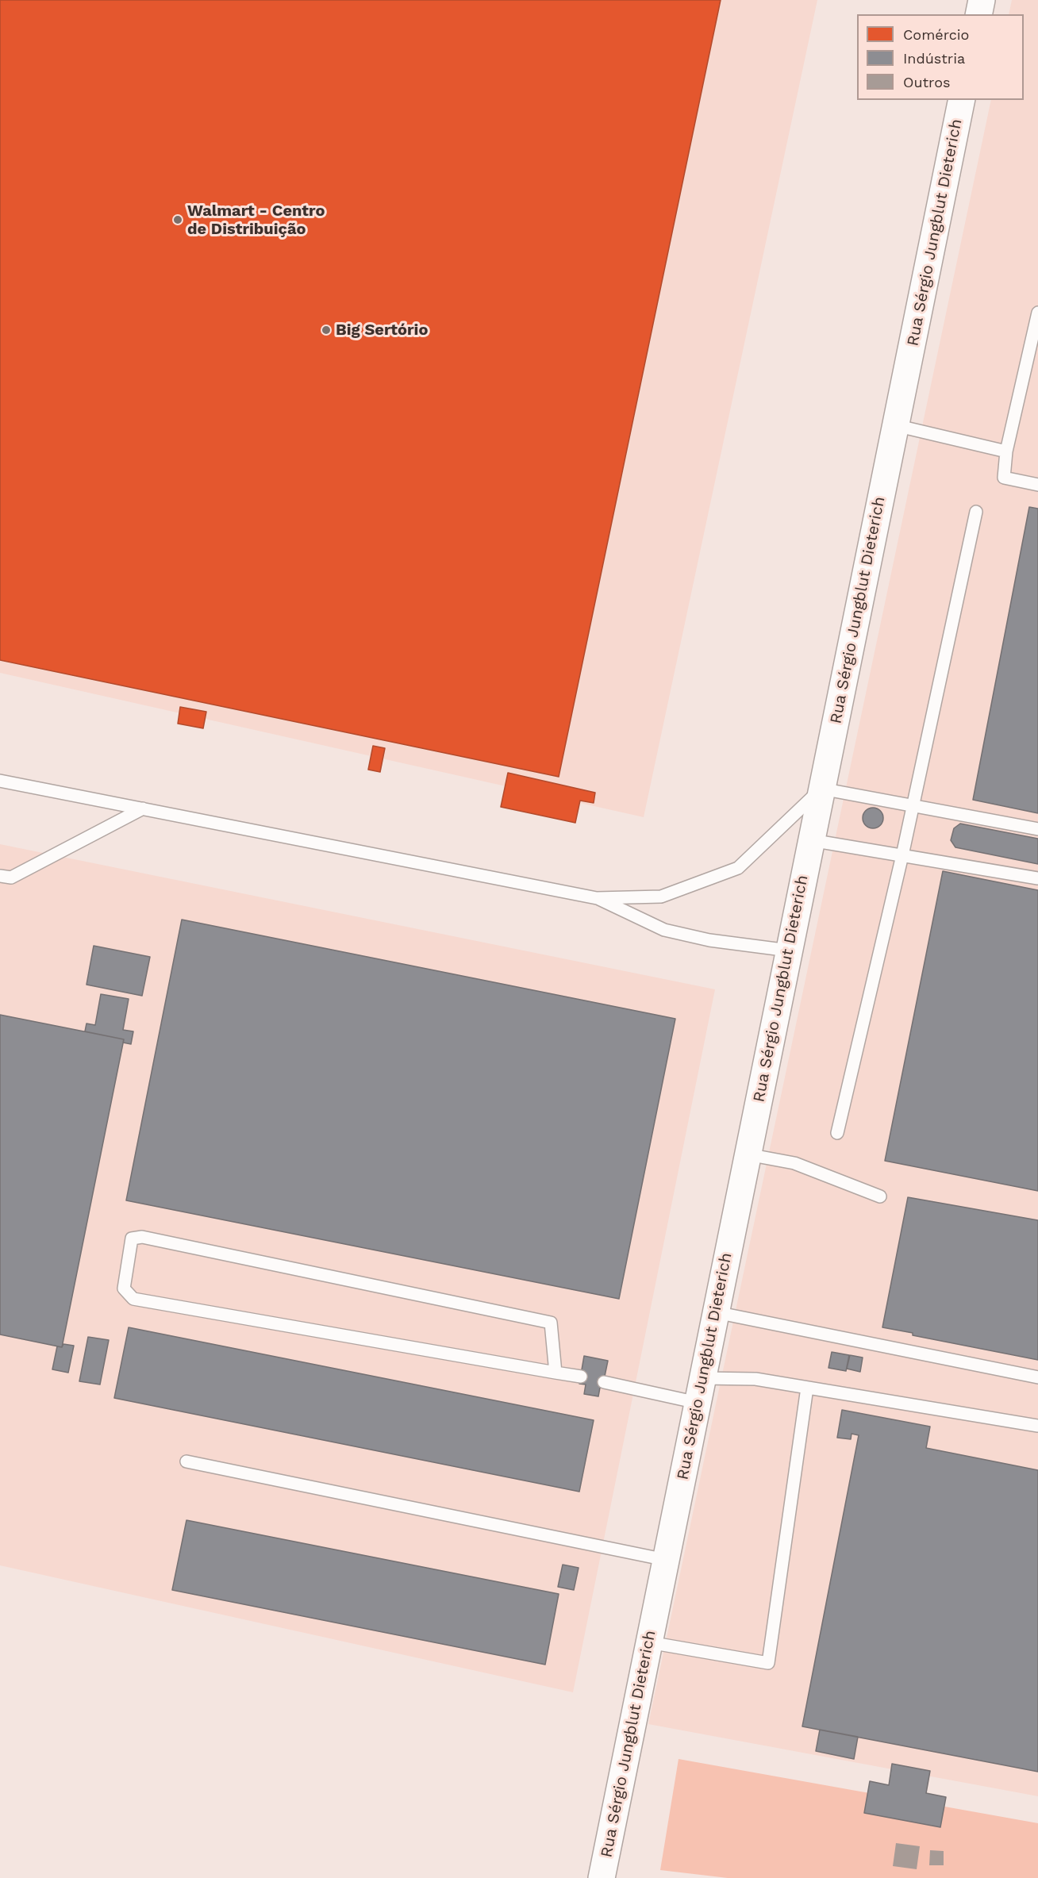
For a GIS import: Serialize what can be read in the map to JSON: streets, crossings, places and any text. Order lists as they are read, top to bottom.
{
  "streets": {
    "street": ["Rua Sérgio Jungblut Dieterich"]
  },
  "places": ["Walmart - Centro de Distribuição", "Big Sertório"],
  "legend": ["Comércio", "Indústria", "Outros"]
}
